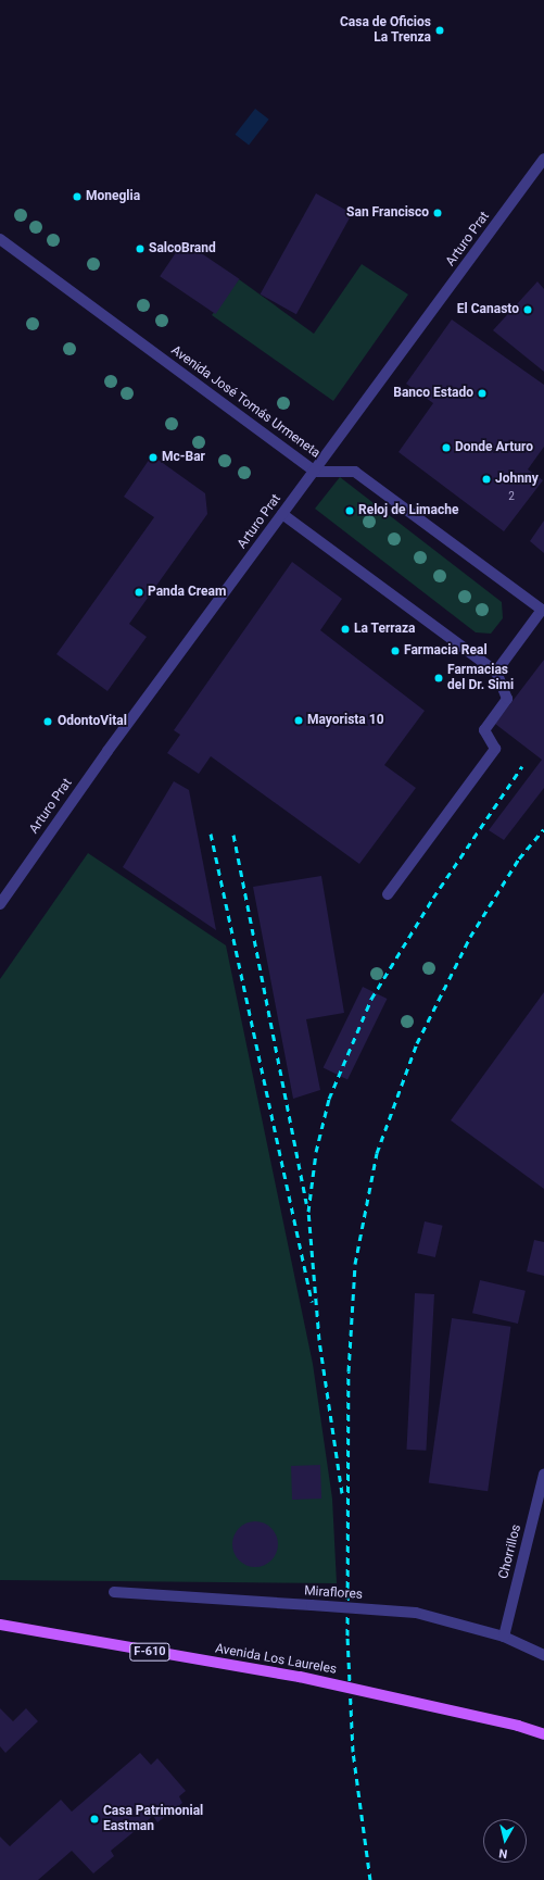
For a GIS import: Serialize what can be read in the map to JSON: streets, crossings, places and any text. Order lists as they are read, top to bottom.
{
  "streets": {
    "main road": ["F-610", "Avenida Los Laureles"],
    "street": [
      "Arturo Prat",
      "Avenida José Tomás Urmeneta",
      "Chorrillos",
      "Miraflores"
    ]
  },
  "crossings": [
    ["Arturo Prat", "Avenida José Tomás Urmeneta"],
    ["Chorrillos", "Miraflores"]
  ],
  "places": [
    "Casa de Oficios La Trenza",
    "Moneglia",
    "San Francisco",
    "SalcoBrand",
    "El Canasto",
    "Banco Estado",
    "Donde Arturo",
    "Mc-Bar",
    "Johnny",
    "Reloj de Limache",
    "Panda Cream",
    "La Terraza",
    "Farmacia Real",
    "Farmacias del Dr. Simi",
    "Mayorista 10",
    "OdontoVital",
    "Casa Patrimonial Eastman"
  ],
  "house_numbers": ["2"],
  "north": "bottom"
}
